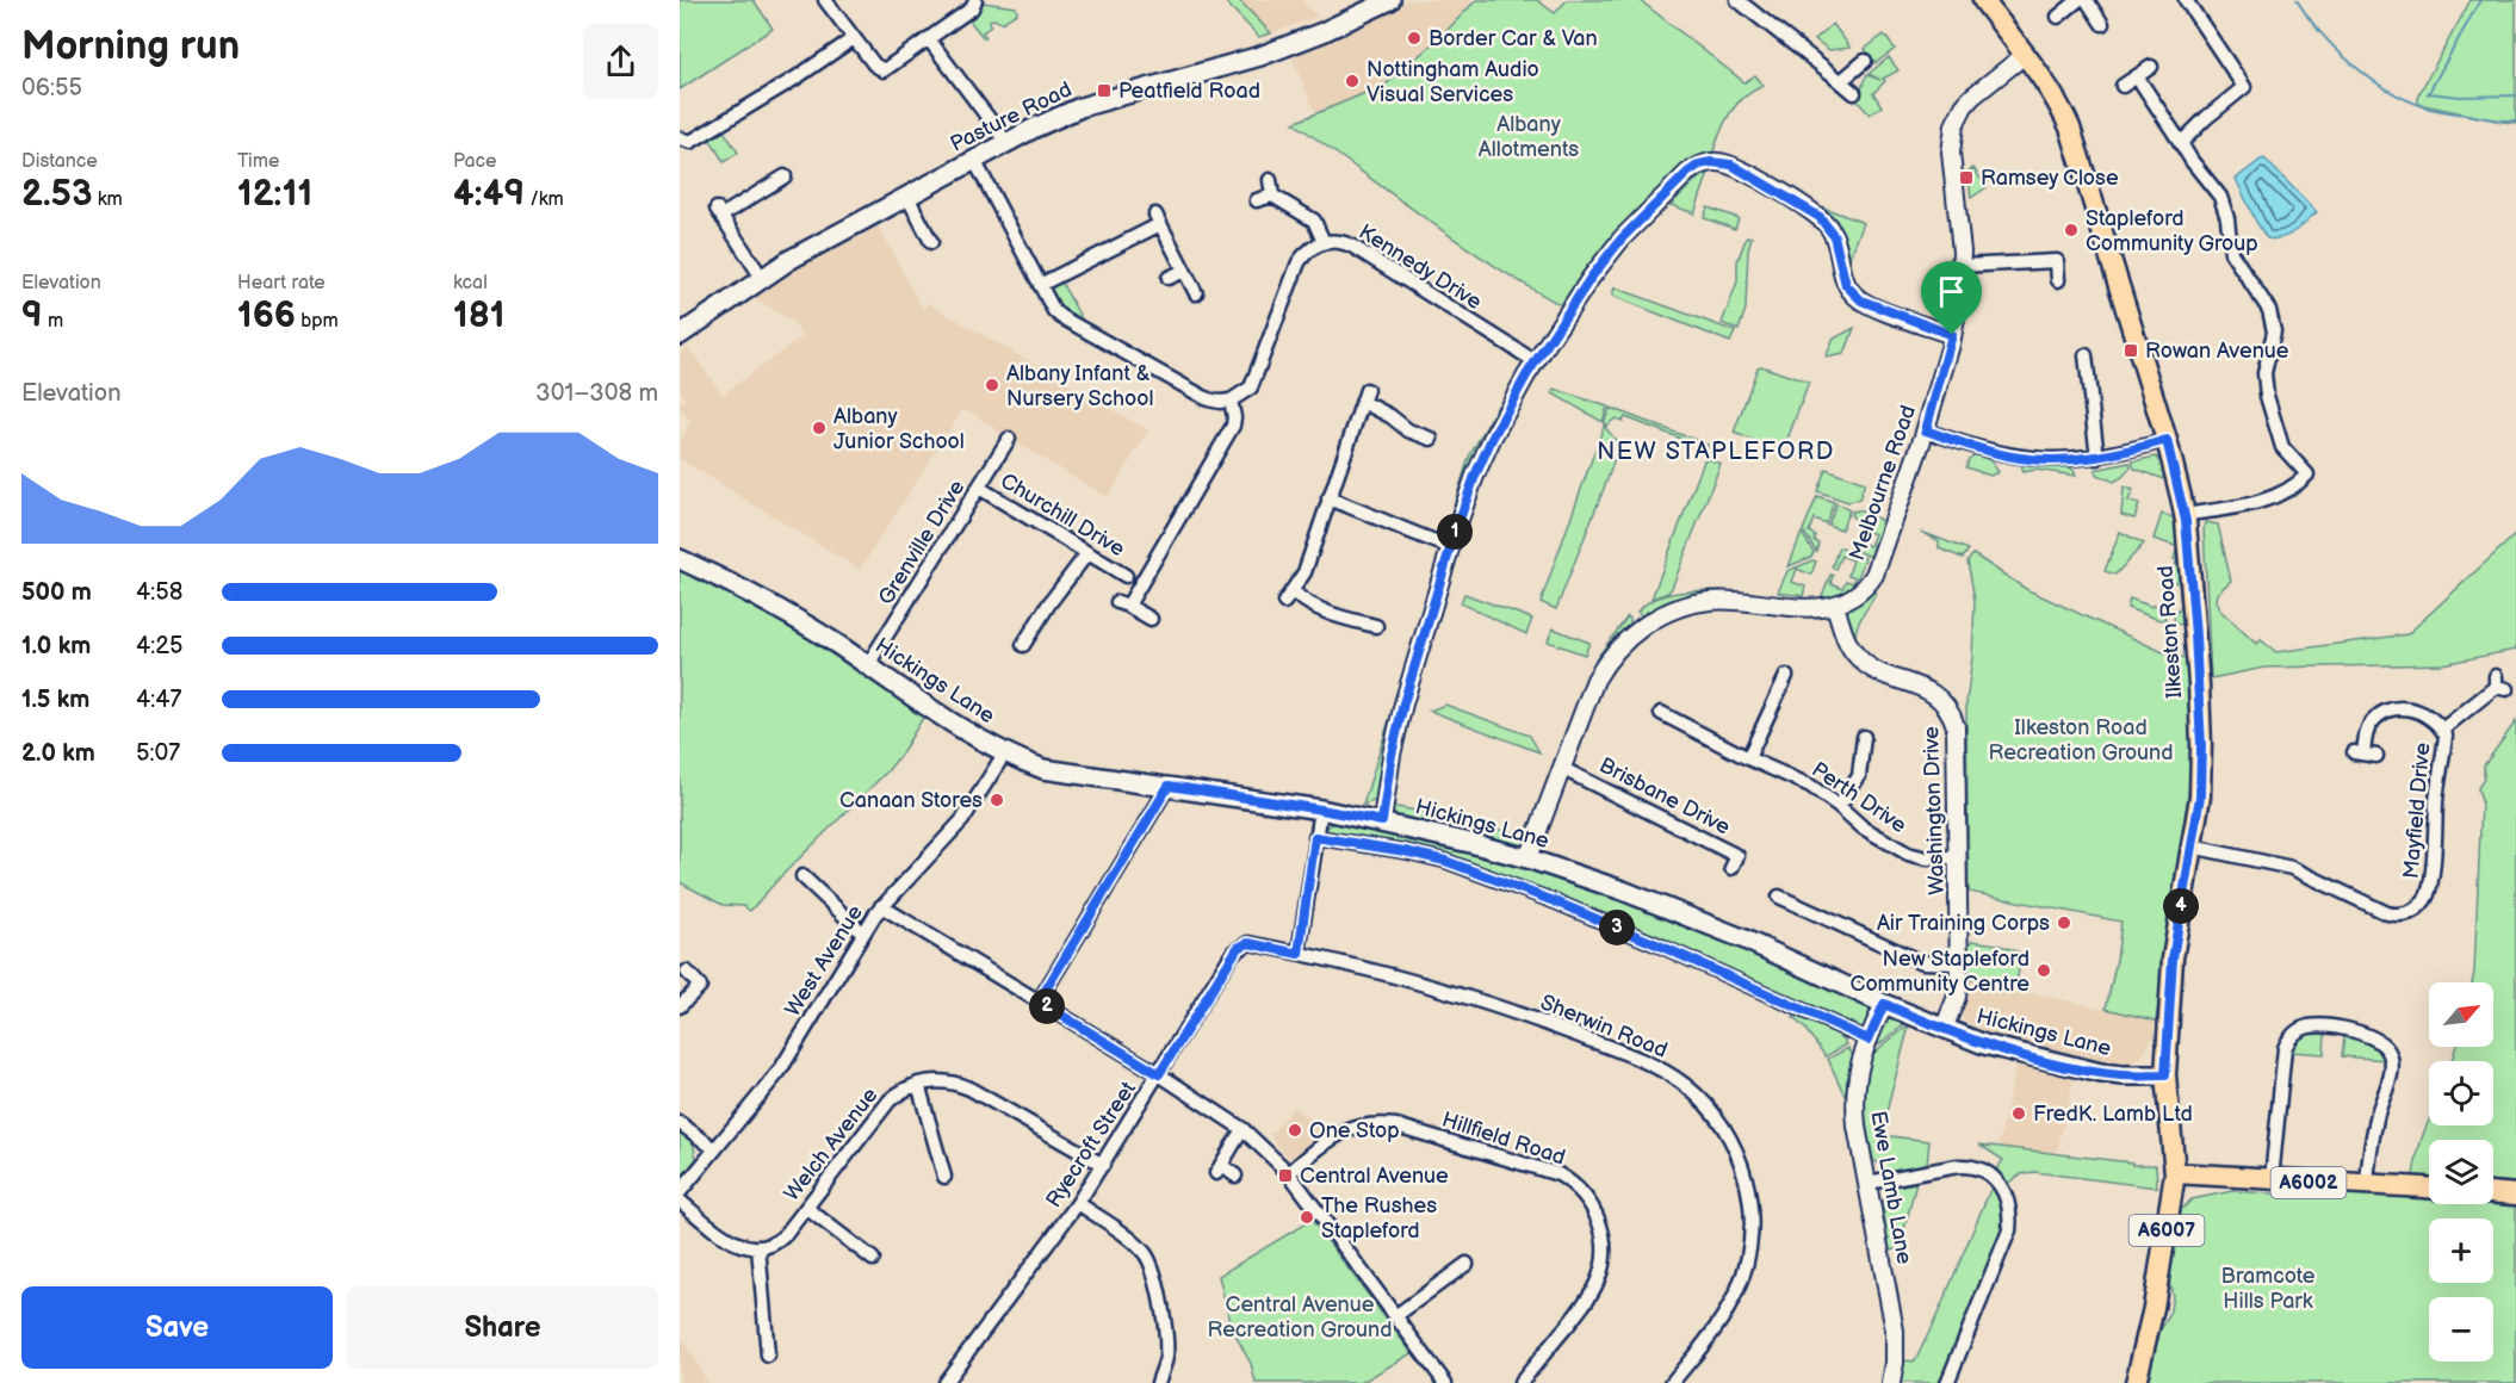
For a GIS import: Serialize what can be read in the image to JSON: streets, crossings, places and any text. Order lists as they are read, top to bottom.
{
  "streets": {
    "main road": [
      "Pasture Road",
      "Ilkeston Road",
      "Hickings Lane",
      "A6002",
      "A6007"
    ],
    "street": [
      "Kennedy Drive",
      "Melbourne Road",
      "Churchill Drive",
      "Grenville Drive",
      "Brisbane Drive",
      "Perth Drive",
      "Washington Drive",
      "Mayfield Drive",
      "West Avenue",
      "Sherwin Road",
      "Hillfield Road",
      "Welch Avenue",
      "Ryecroft Street",
      "Ewe Lamb Lane"
    ]
  },
  "crossings": [
    ["Melbourne Road", "Ilkeston Road"],
    ["Melbourne Road", "Hickings Lane"],
    ["Melbourne Road", "Brisbane Drive"],
    ["Melbourne Road", "Washington Drive"],
    ["Churchill Drive", "Grenville Drive"],
    ["Grenville Drive", "Hickings Lane"],
    ["Ilkeston Road", "Hickings Lane"],
    ["Ilkeston Road", "Mayfield Drive"],
    ["Ilkeston Road", "A6002"],
    ["Hickings Lane", "Washington Drive"],
    ["Hickings Lane", "West Avenue"],
    ["Hickings Lane", "Ewe Lamb Lane"],
    ["Perth Drive", "Washington Drive"],
    ["Sherwin Road", "Ryecroft Street"],
    ["Welch Avenue", "Ryecroft Street"]
  ],
  "districts": ["NEW STAPLEFORD"],
  "parks": [
    "Albany Allotments",
    "Ilkeston Road Recreation Ground",
    "Bramcote Hills Park",
    "Central Avenue Recreation Ground"
  ],
  "places": {
    "other": [
      "Border Car & Van",
      "Nottingham Audio Visual Services",
      "Stapleford Community Group",
      "Albany Infant & Nursery School",
      "Albany Junior School",
      "Canaan Stores",
      "Air Training Corps",
      "New Stapleford Community Centre",
      "FredK. Lamb Ltd",
      "One Stop",
      "The Rushes Stapleford"
    ],
    "transit": [
      "Peatfield Road",
      "Ramsey Close",
      "Rowan Avenue",
      "Central Avenue"
    ]
  },
  "north": "top right",
  "page": {
    "heading": ["Morning run", "06:55"],
    "stats": [
      ["Distance", "2.53 km"],
      ["Time", "12:11"],
      ["Pace", "4:49 /km"],
      ["Elevation", "9 m"],
      ["Heart rate", "166 bpm"],
      ["kcal", "181"]
    ],
    "chart": ["Elevation", "301–308 m"],
    "pins": [
      "1",
      "4",
      "3",
      "2"
    ],
    "list": [
      {
        "name": "500 m",
        "note": "4:58"
      },
      {
        "name": "1.0 km",
        "note": "4:25"
      },
      {
        "name": "1.5 km",
        "note": "4:47"
      },
      {
        "name": "2.0 km",
        "note": "5:07"
      }
    ],
    "map_buttons": ["+", "−"],
    "buttons": ["Save", "Share"]
  }
}
